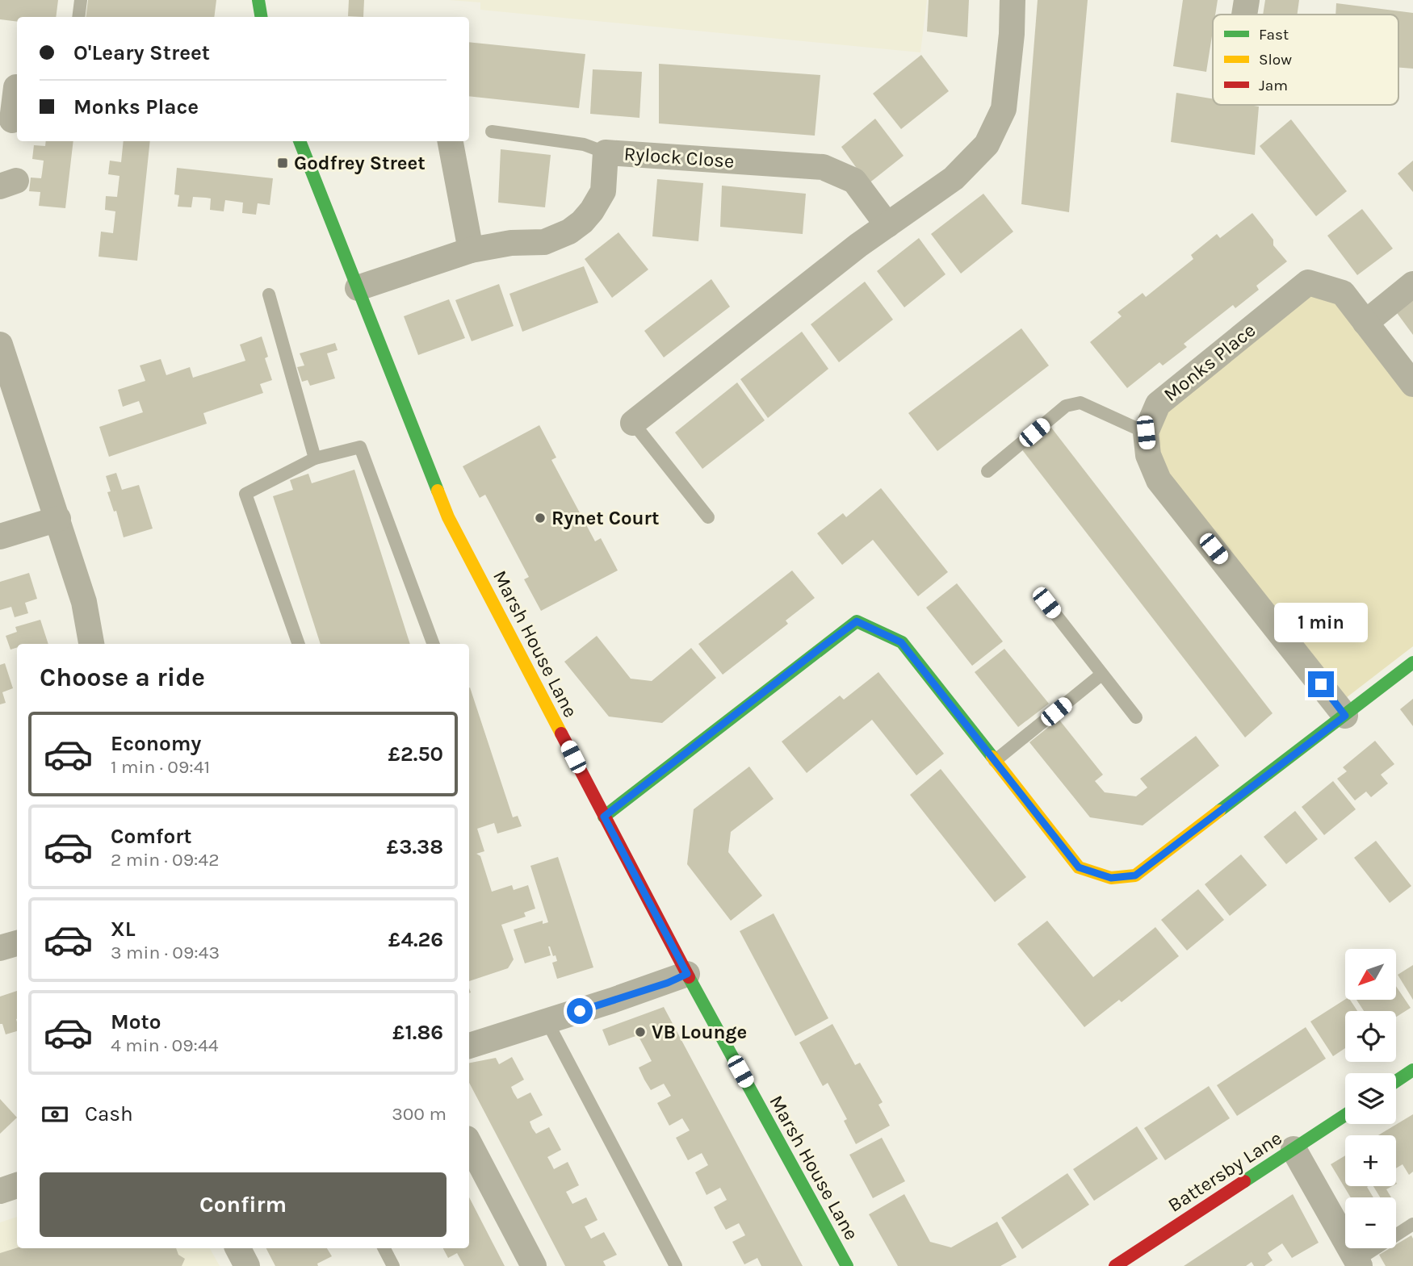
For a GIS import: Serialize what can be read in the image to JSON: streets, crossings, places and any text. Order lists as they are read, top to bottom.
{
  "streets": {
    "street": [
      "Rylock Close",
      "Monks Place",
      "Marsh House Lane",
      "Battersby Lane"
    ]
  },
  "crossings": [
    ["Rylock Close", "Marsh House Lane"]
  ],
  "places": {
    "transit": ["Godfrey Street"],
    "other": ["Rynet Court", "VB Lounge"]
  },
  "legend": ["Fast", "Slow", "Jam"],
  "north": "bottom left",
  "page": {
    "banner": ["O'Leary Street", "Monks Place"],
    "bubble": "1 min",
    "heading": "Choose a ride",
    "list": [
      {
        "name": "Economy",
        "note": "1 min · 09:41",
        "value": "£2.50"
      },
      {
        "name": "Comfort",
        "note": "2 min · 09:42",
        "value": "£3.38"
      },
      {
        "name": "XL",
        "note": "3 min · 09:43",
        "value": "£4.26"
      },
      {
        "name": "Moto",
        "note": "4 min · 09:44",
        "value": "£1.86"
      }
    ],
    "map_buttons": ["+", "−"],
    "pay": ["Cash", "300 m"],
    "buttons": "Confirm"
  }
}
